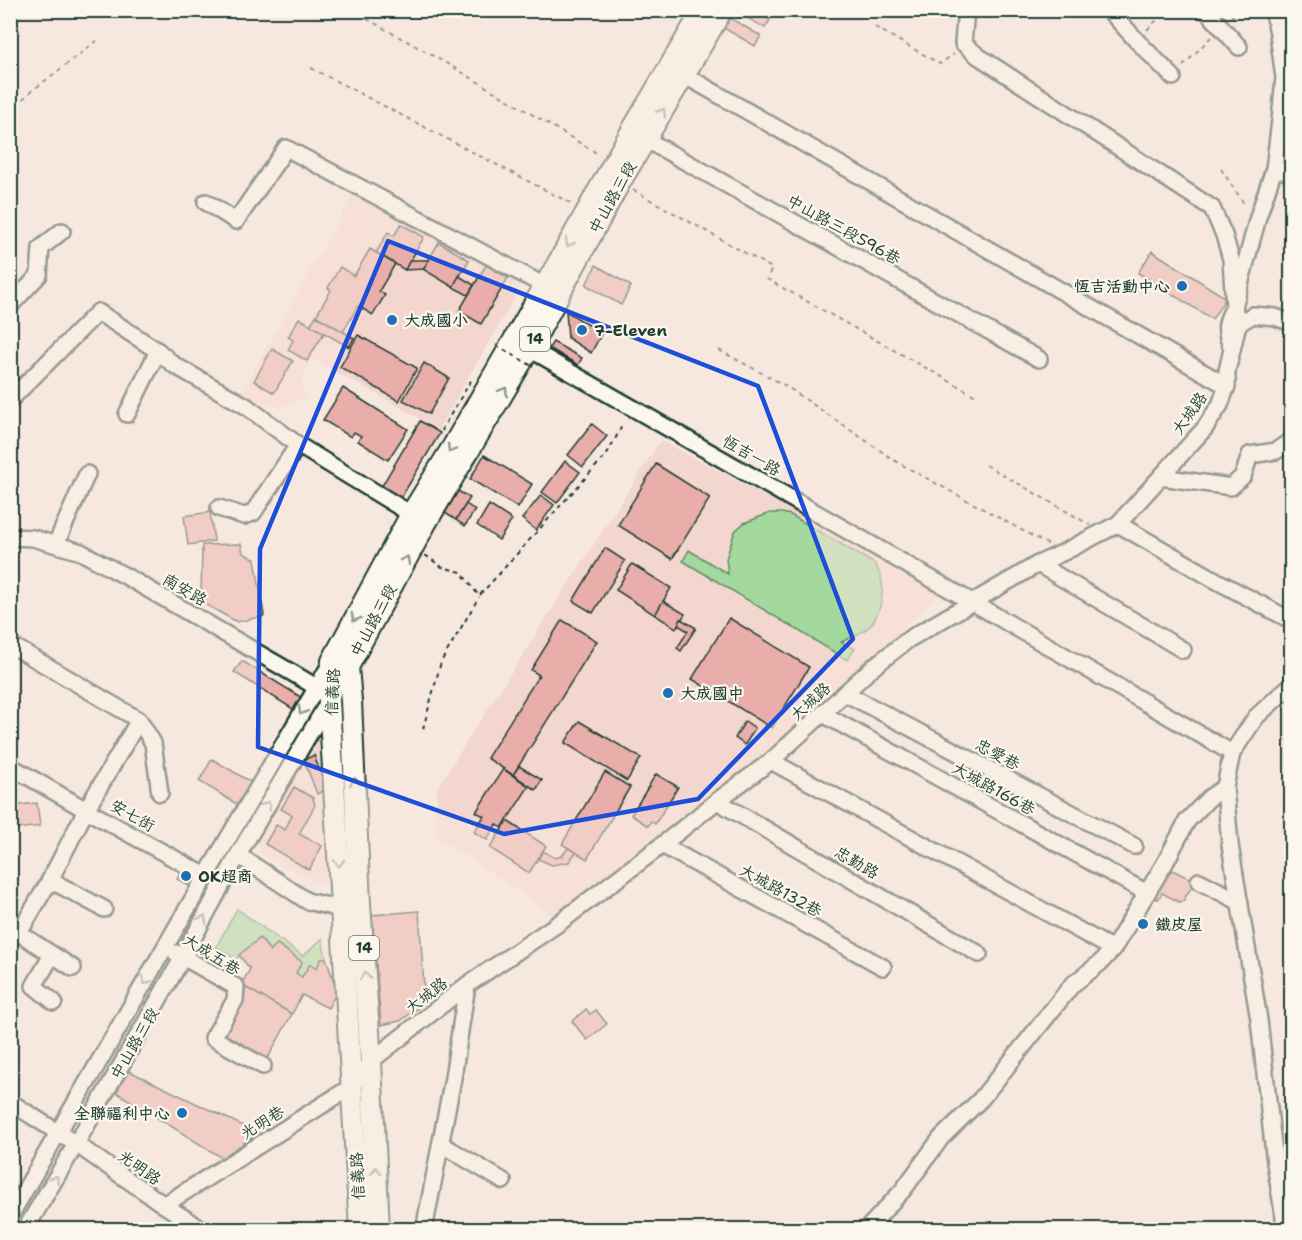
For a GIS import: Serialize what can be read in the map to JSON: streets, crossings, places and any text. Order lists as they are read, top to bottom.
{
  "streets": {
    "main road": ["中山路三段", "14", "信義路"],
    "street": [
      "中山路三段596巷",
      "大城路",
      "恆吉一路",
      "南安路",
      "忠愛巷",
      "大城路166巷",
      "安七街",
      "忠勤路",
      "大城路132巷",
      "大成五巷",
      "光明巷",
      "光明路"
    ]
  },
  "crossings": [
    ["中山路三段", "中山路三段596巷"],
    ["中山路三段", "恆吉一路"],
    ["中山路三段", "南安路"],
    ["中山路三段", "信義路"],
    ["中山路三段", "安七街"],
    ["中山路三段", "大成五巷"],
    ["中山路三段", "光明路"],
    ["大城路", "恆吉一路"],
    ["大城路", "信義路"],
    ["大城路", "忠愛巷"],
    ["大城路", "大城路166巷"],
    ["大城路", "忠勤路"],
    ["大城路", "大城路132巷"],
    ["大城路", "光明巷"],
    ["南安路", "信義路"],
    ["信義路", "光明巷"],
    ["光明巷", "光明路"]
  ],
  "places": [
    "恆吉活動中心",
    "大成國小",
    "7-Eleven",
    "大成國中",
    "OK超商",
    "鐵皮屋",
    "全聯福利中心"
  ]
}
